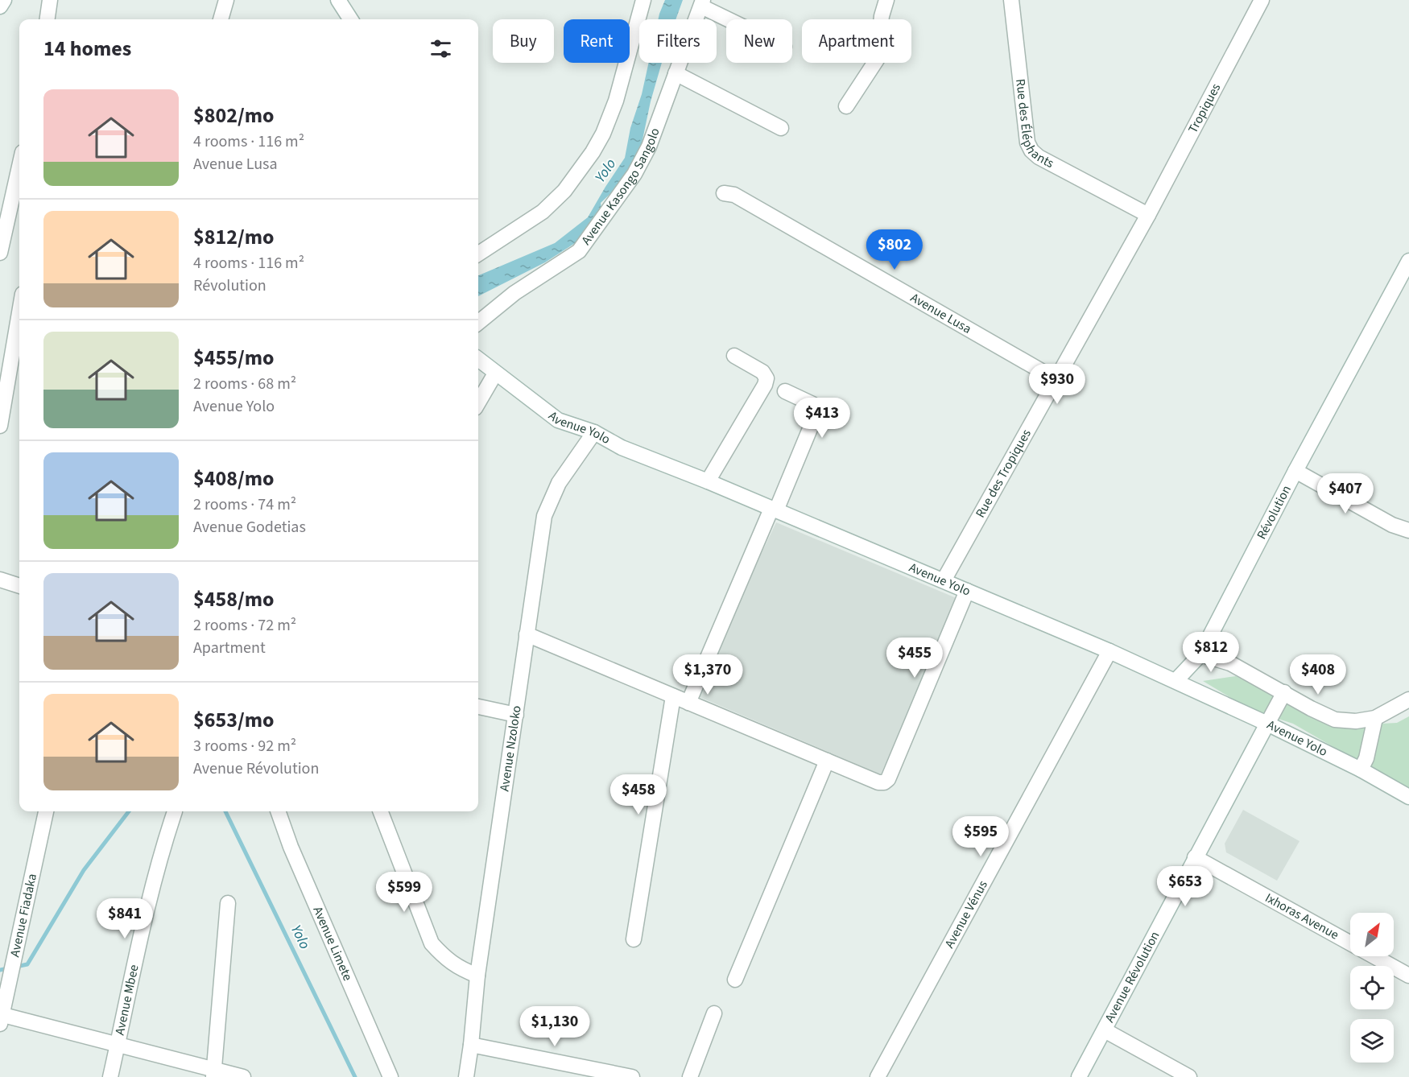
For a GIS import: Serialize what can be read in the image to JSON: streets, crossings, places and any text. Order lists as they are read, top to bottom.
{
  "streets": {
    "street": [
      "Tropiques",
      "Rue des Éléphants",
      "Avenue Kasongo Sangolo",
      "Avenue Lusa",
      "Avenue Yolo",
      "Rue des Tropiques",
      "Révolution",
      "Avenue Nzoloko",
      "Avenue Vénus",
      "Avenue Fiadaka",
      "Ixhoras Avenue",
      "Avenue Limete",
      "Avenue Révolution",
      "Avenue Mbee"
    ]
  },
  "crossings": [
    ["Tropiques", "Rue des Éléphants"],
    ["Tropiques", "Rue des Tropiques"],
    ["Rue des Éléphants", "Rue des Tropiques"],
    ["Avenue Lusa", "Rue des Tropiques"],
    ["Avenue Yolo", "Rue des Tropiques"],
    ["Avenue Yolo", "Révolution"],
    ["Avenue Yolo", "Avenue Nzoloko"],
    ["Avenue Yolo", "Avenue Vénus"],
    ["Avenue Yolo", "Avenue Révolution"],
    ["Ixhoras Avenue", "Avenue Révolution"]
  ],
  "water": ["Yolo"],
  "north": "top right",
  "page": {
    "chip": [
      "Buy",
      "Rent",
      "Filters",
      "New",
      "Apartment"
    ],
    "heading": "14 homes",
    "list": [
      {
        "name": "$802/mo",
        "note": "4 rooms · 116 m² · Avenue Lusa"
      },
      {
        "name": "$812/mo",
        "note": "4 rooms · 116 m² · Révolution"
      },
      {
        "name": "$455/mo",
        "note": "2 rooms · 68 m² · Avenue Yolo"
      },
      {
        "name": "$408/mo",
        "note": "2 rooms · 74 m² · Avenue Godetias"
      },
      {
        "name": "$458/mo",
        "note": "2 rooms · 72 m² · Apartment"
      },
      {
        "name": "$653/mo",
        "note": "3 rooms · 92 m² · Avenue Révolution"
      }
    ],
    "price": [
      "$802",
      "$930",
      "$413",
      "$407",
      "$812",
      "$455",
      "$1,370",
      "$408",
      "$458",
      "$595",
      "$653",
      "$599",
      "$841",
      "$1,130"
    ]
  }
}
